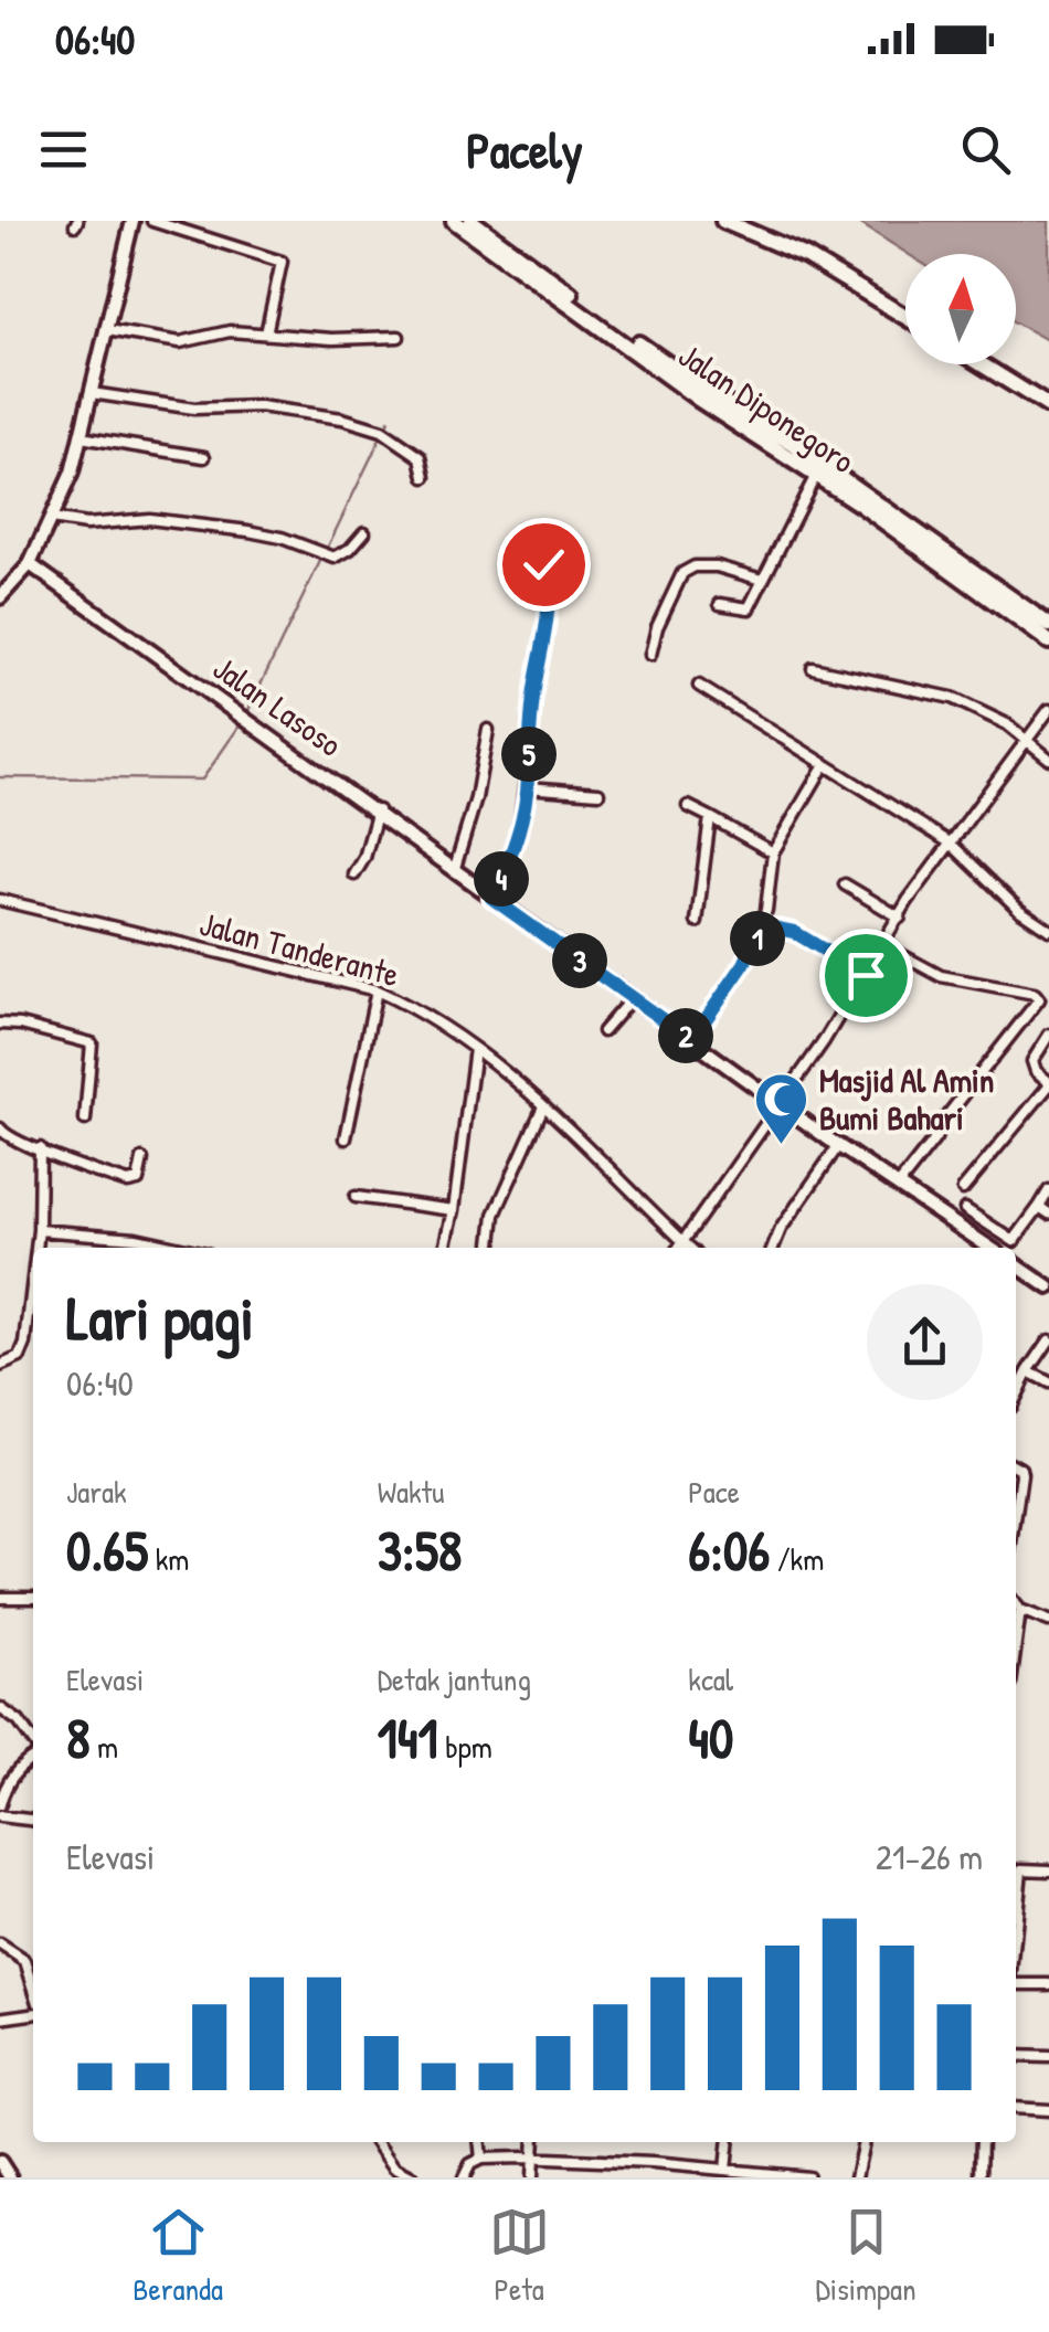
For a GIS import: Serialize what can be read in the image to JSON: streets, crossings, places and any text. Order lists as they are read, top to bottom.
{
  "streets": {
    "main road": ["Jalan Diponegoro"],
    "street": ["Jalan Lasoso", "Jalan Tanderante"]
  },
  "places": {
    "mosque": ["Masjid Al Amin Bumi Bahari"]
  },
  "north": "top",
  "page": {
    "status": "06:40",
    "header": "Pacely",
    "pins": [
      "5",
      "4",
      "1",
      "3",
      "2"
    ],
    "heading": ["Lari pagi", "06:40"],
    "stats": [
      ["Jarak", "0.65 km"],
      ["Waktu", "3:58"],
      ["Pace", "6:06 /km"],
      ["Elevasi", "8 m"],
      ["Detak jantung", "141 bpm"],
      ["kcal", "40"]
    ],
    "chart": ["Elevasi", "21–26 m"],
    "tabs": ["Beranda", "Peta", "Disimpan"]
  }
}
